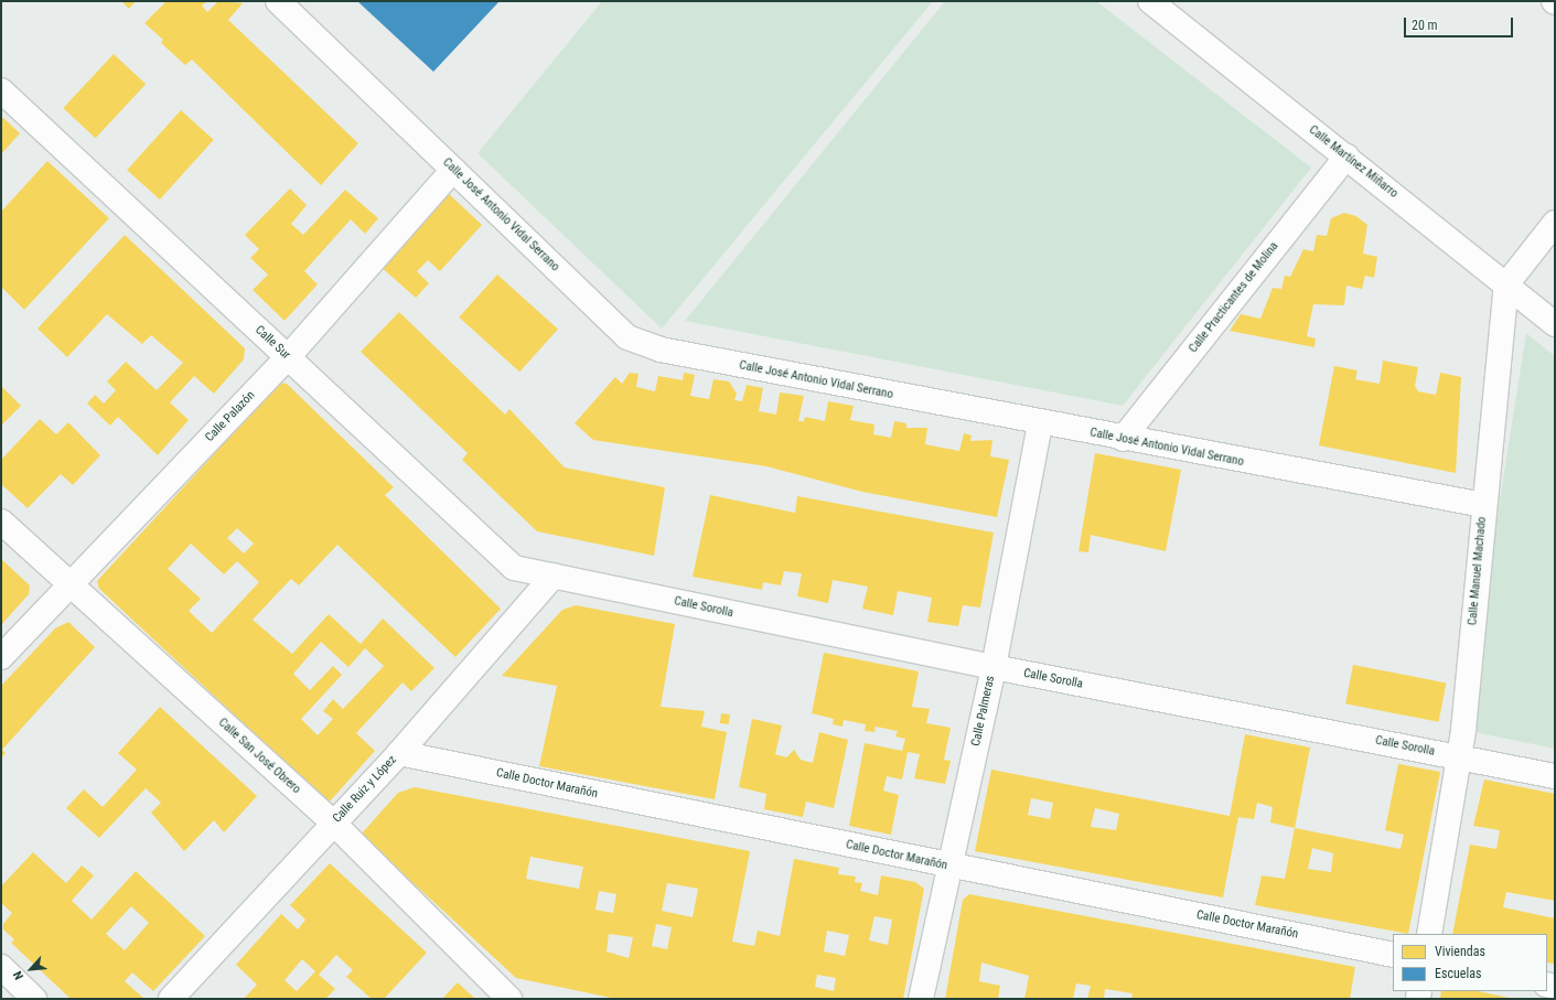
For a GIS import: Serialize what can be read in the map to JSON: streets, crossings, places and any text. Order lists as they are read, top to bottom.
{
  "streets": {
    "street": [
      "Calle Martínez Miñarro",
      "Calle José Antonio Vidal Serrano",
      "Calle Practicantes de Molina",
      "Calle Sur",
      "Calle Palazón",
      "Calle Manuel Machado",
      "Calle Sorolla",
      "Calle Palmeras",
      "Calle San José Obrero",
      "Calle Doctor Marañón",
      "Calle Ruiz y López"
    ]
  },
  "crossings": [
    ["Calle Martínez Miñarro", "Calle Practicantes de Molina"],
    ["Calle Martínez Miñarro", "Calle Manuel Machado"],
    ["Calle José Antonio Vidal Serrano", "Calle Practicantes de Molina"],
    ["Calle José Antonio Vidal Serrano", "Calle Palazón"],
    ["Calle José Antonio Vidal Serrano", "Calle Manuel Machado"],
    ["Calle José Antonio Vidal Serrano", "Calle Palmeras"],
    ["Calle Sur", "Calle Palazón"],
    ["Calle Sur", "Calle Sorolla"],
    ["Calle Sur", "Calle Ruiz y López"],
    ["Calle Palazón", "Calle San José Obrero"],
    ["Calle Manuel Machado", "Calle Sorolla"],
    ["Calle Sorolla", "Calle Palmeras"],
    ["Calle Sorolla", "Calle Ruiz y López"],
    ["Calle Palmeras", "Calle Doctor Marañón"],
    ["Calle San José Obrero", "Calle Ruiz y López"],
    ["Calle Doctor Marañón", "Calle Ruiz y López"]
  ],
  "legend": ["Viviendas", "Escuelas"],
  "scale_bar": "20 m",
  "north": "bottom left"
}
